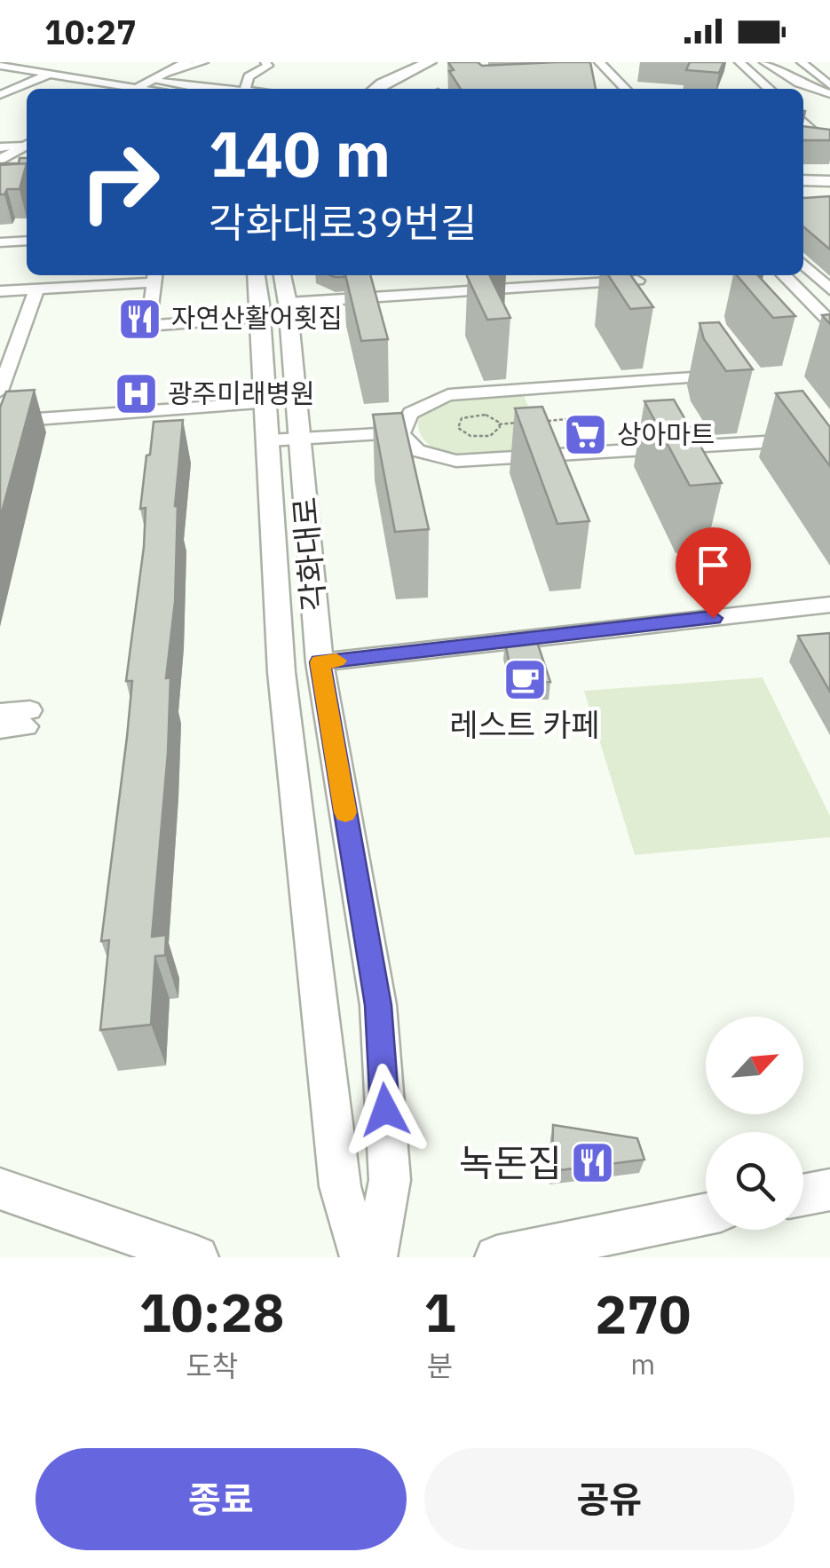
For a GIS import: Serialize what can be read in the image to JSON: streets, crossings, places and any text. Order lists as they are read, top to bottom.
{
  "streets": {
    "main road": ["각화대로"]
  },
  "places": {
    "restaurant": ["자연산활어횟집", "녹돈집"],
    "hospital": ["광주미래병원"],
    "supermarket": ["상아마트"],
    "cafe": ["레스트 카페"]
  },
  "north": "top right",
  "page": {
    "status": "10:27",
    "turn": ["140 m", "각화대로39번길"],
    "eta": [
      "10:28",
      "도착",
      "1",
      "분",
      "270",
      "m"
    ],
    "buttons": ["종료", "공유"]
  }
}
